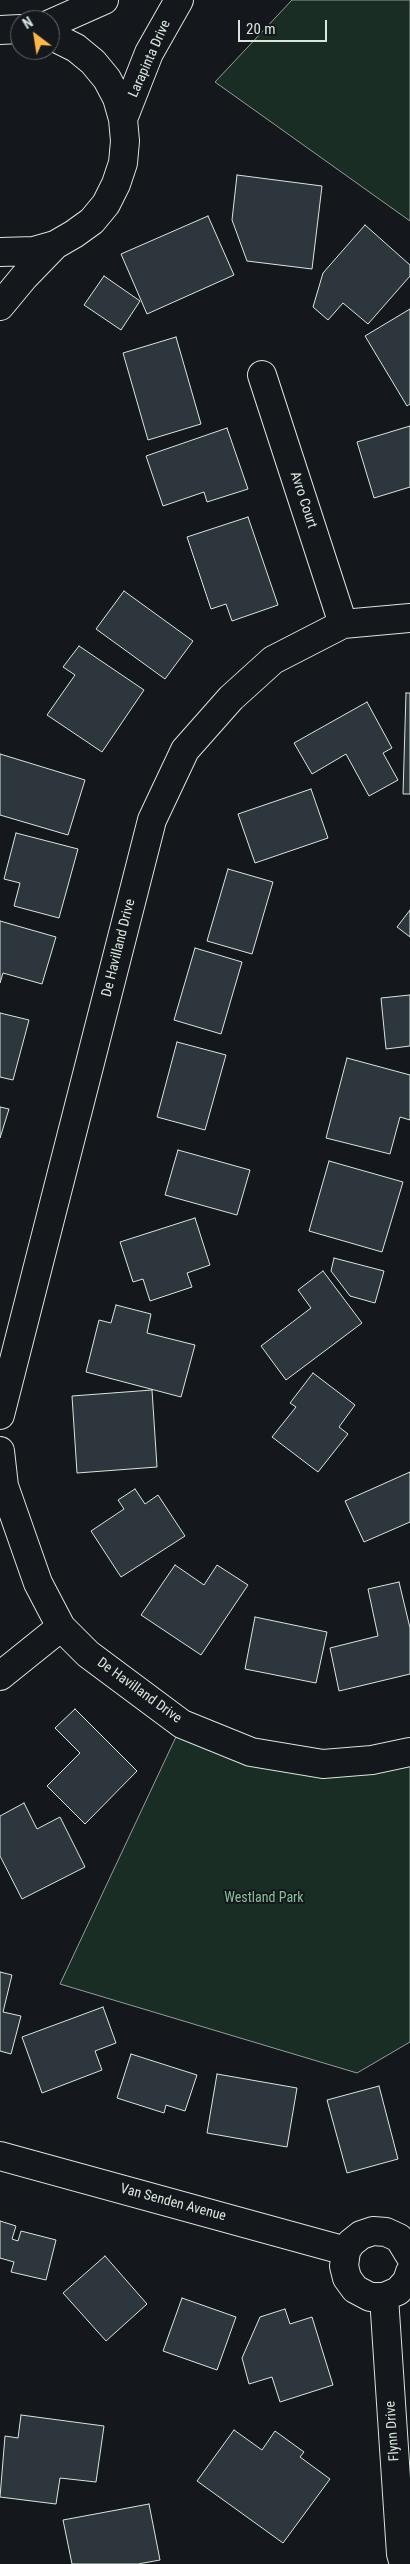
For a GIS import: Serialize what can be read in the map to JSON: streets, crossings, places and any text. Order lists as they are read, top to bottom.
{
  "streets": {
    "street": [
      "Larapinta Drive",
      "Avro Court",
      "De Havilland Drive",
      "Van Senden Avenue",
      "Flynn Drive"
    ]
  },
  "crossings": [
    ["Avro Court", "De Havilland Drive"],
    ["Van Senden Avenue", "Flynn Drive"]
  ],
  "parks": ["Westland Park"],
  "scale_bar": "20 m",
  "north": "top left"
}
